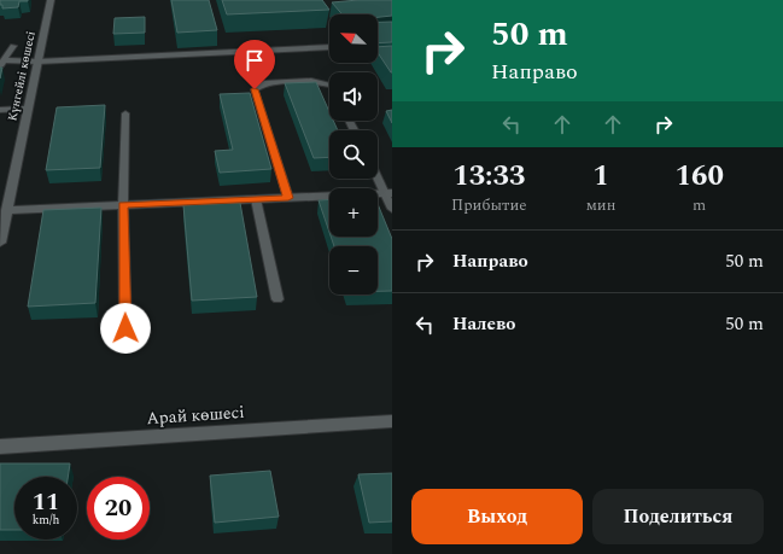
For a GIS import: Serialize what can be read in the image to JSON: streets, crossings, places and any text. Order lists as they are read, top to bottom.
{
  "streets": {
    "street": ["Күнгейлі көшесі", "Арай көшесі"]
  },
  "north": "top left",
  "page": {
    "turn": ["50 m", "Направо"],
    "map_buttons": ["+", "−"],
    "eta": [
      "13:33",
      "Прибытие",
      "1",
      "мин",
      "160",
      "m"
    ],
    "list": [
      {
        "name": "Направо",
        "value": "50 m"
      },
      {
        "name": "Налево",
        "value": "50 m"
      }
    ],
    "speed": "11 km/h",
    "limit": "20",
    "buttons": ["Выход", "Поделиться"]
  }
}
